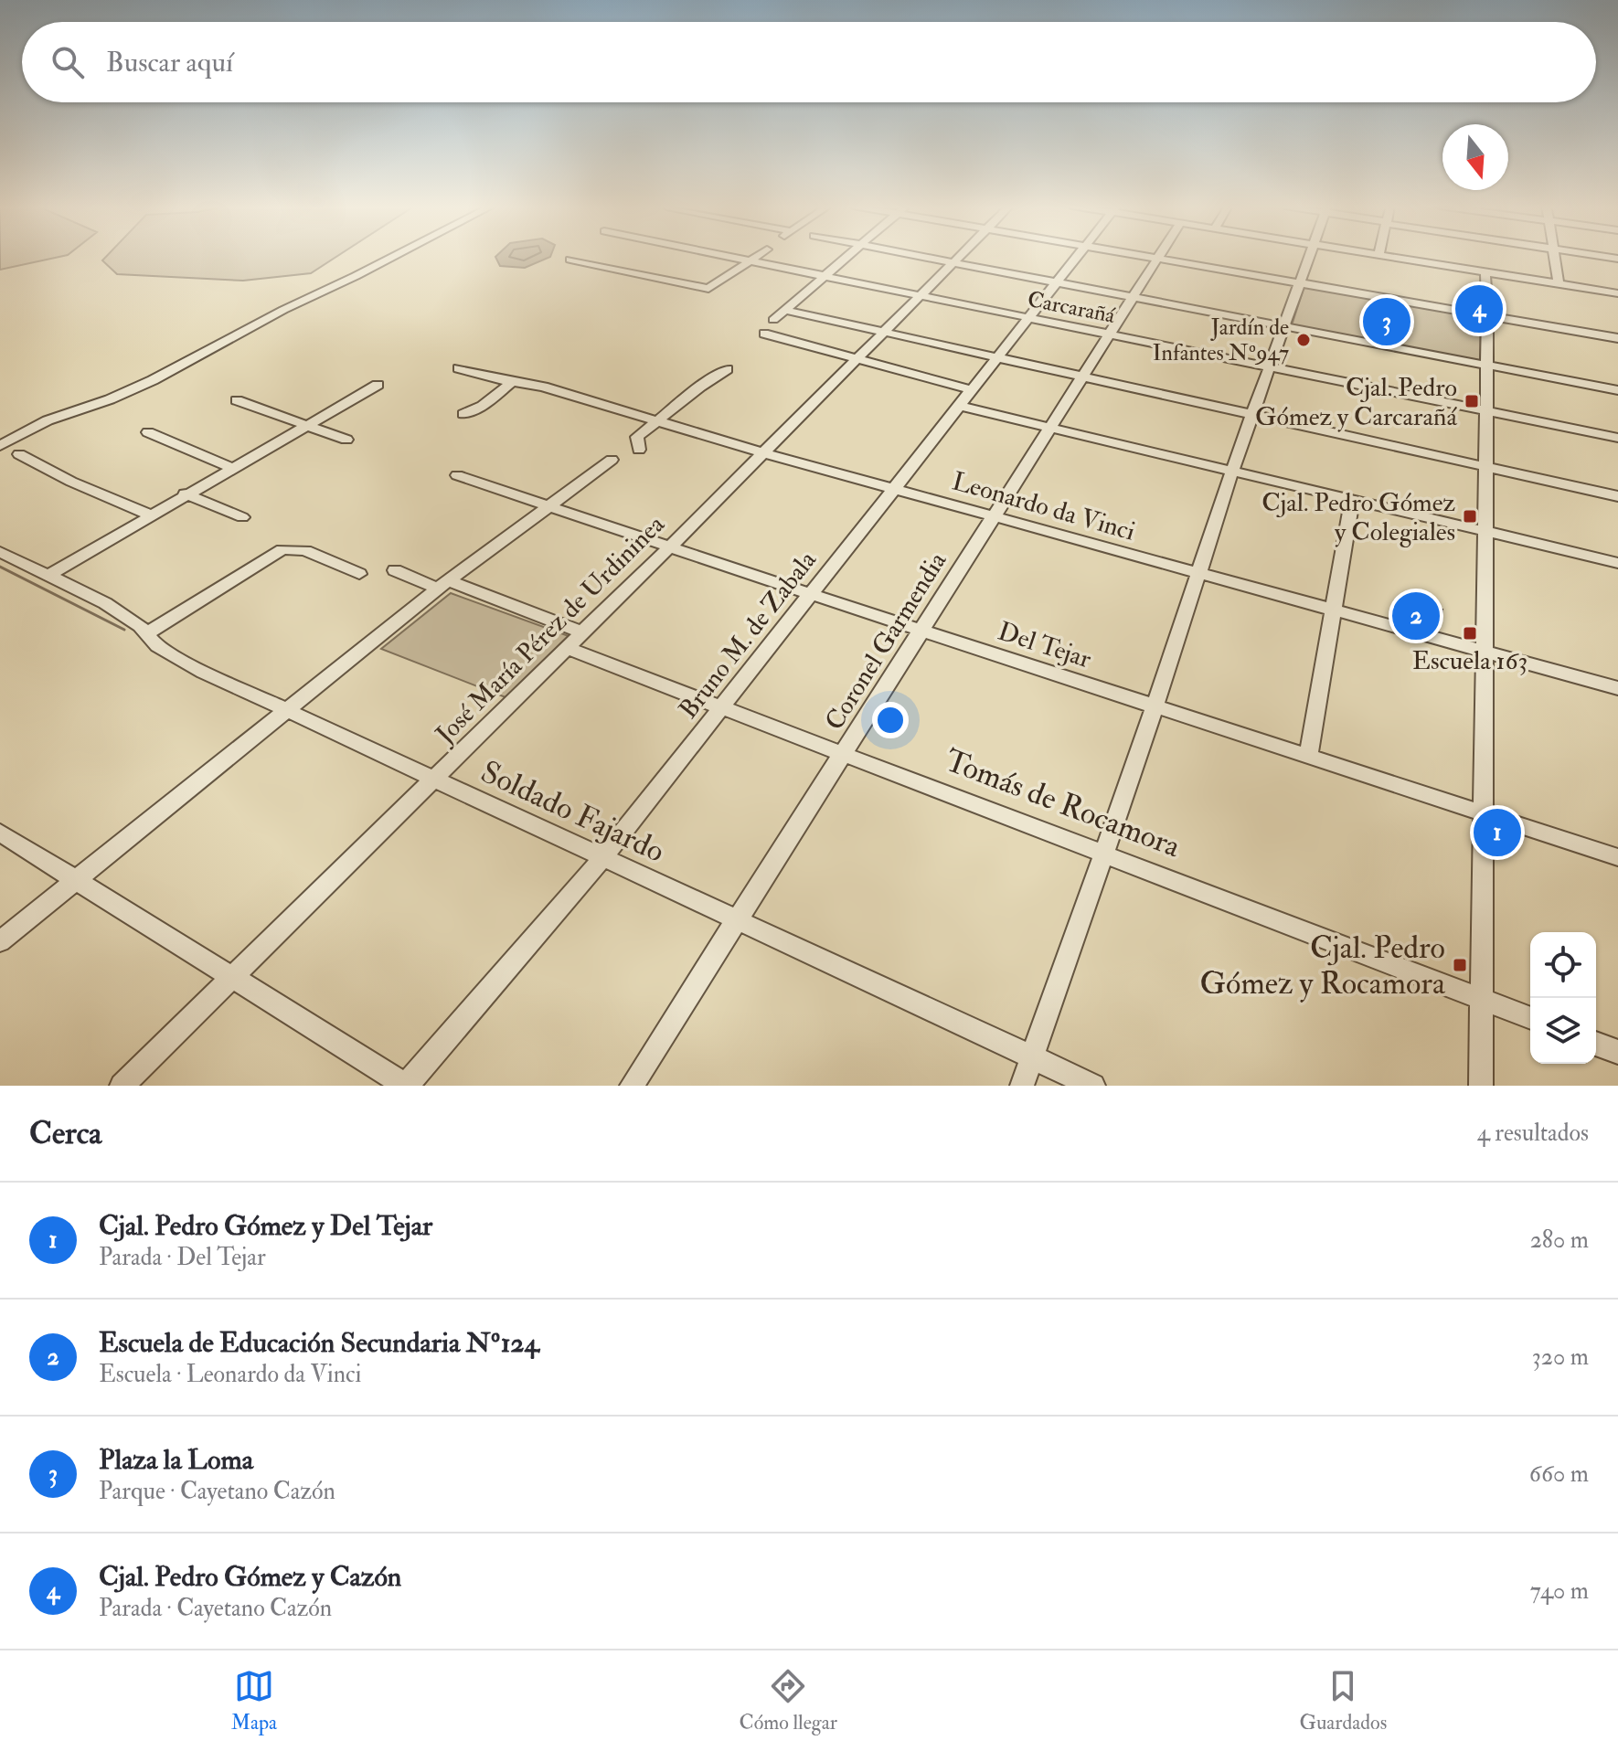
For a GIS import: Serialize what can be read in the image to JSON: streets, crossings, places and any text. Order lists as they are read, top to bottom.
{
  "streets": {
    "street": [
      "Carcarañá",
      "Leonardo da Vinci",
      "José María Pérez de Urdininea",
      "Bruno M. de Zabala",
      "Coronel Garmendia",
      "Del Tejar",
      "Tomás de Rocamora",
      "Soldado Fajardo"
    ]
  },
  "crossings": [
    ["Carcarañá", "José María Pérez de Urdininea"],
    ["Carcarañá", "Bruno M. de Zabala"],
    ["Carcarañá", "Coronel Garmendia"],
    ["Leonardo da Vinci", "José María Pérez de Urdininea"],
    ["Leonardo da Vinci", "Bruno M. de Zabala"],
    ["Leonardo da Vinci", "Coronel Garmendia"],
    ["José María Pérez de Urdininea", "Del Tejar"],
    ["José María Pérez de Urdininea", "Tomás de Rocamora"],
    ["José María Pérez de Urdininea", "Soldado Fajardo"],
    ["Bruno M. de Zabala", "Del Tejar"],
    ["Bruno M. de Zabala", "Tomás de Rocamora"],
    ["Bruno M. de Zabala", "Soldado Fajardo"],
    ["Coronel Garmendia", "Del Tejar"],
    ["Coronel Garmendia", "Tomás de Rocamora"],
    ["Coronel Garmendia", "Soldado Fajardo"]
  ],
  "places": {
    "other": ["Jardín de Infantes Nº947"],
    "transit": [
      "Cjal. Pedro Gómez y Carcarañá",
      "Cjal. Pedro Gómez y Colegiales",
      "Escuela 163",
      "Cjal. Pedro Gómez y Rocamora"
    ]
  },
  "north": "bottom",
  "page": {
    "search": "Buscar aquí",
    "pins": [
      "4",
      "3",
      "2",
      "1"
    ],
    "heading": ["Cerca", "4 resultados"],
    "list": [
      {
        "mark": "1",
        "name": "Cjal. Pedro Gómez y Del Tejar",
        "note": "Parada · Del Tejar",
        "value": "280 m"
      },
      {
        "mark": "2",
        "name": "Escuela de Educación Secundaria Nº124",
        "note": "Escuela · Leonardo da Vinci",
        "value": "320 m"
      },
      {
        "mark": "3",
        "name": "Plaza la Loma",
        "note": "Parque · Cayetano Cazón",
        "value": "660 m"
      },
      {
        "mark": "4",
        "name": "Cjal. Pedro Gómez y Cazón",
        "note": "Parada · Cayetano Cazón",
        "value": "740 m"
      }
    ],
    "nav": ["Mapa", "Cómo llegar", "Guardados"]
  }
}
